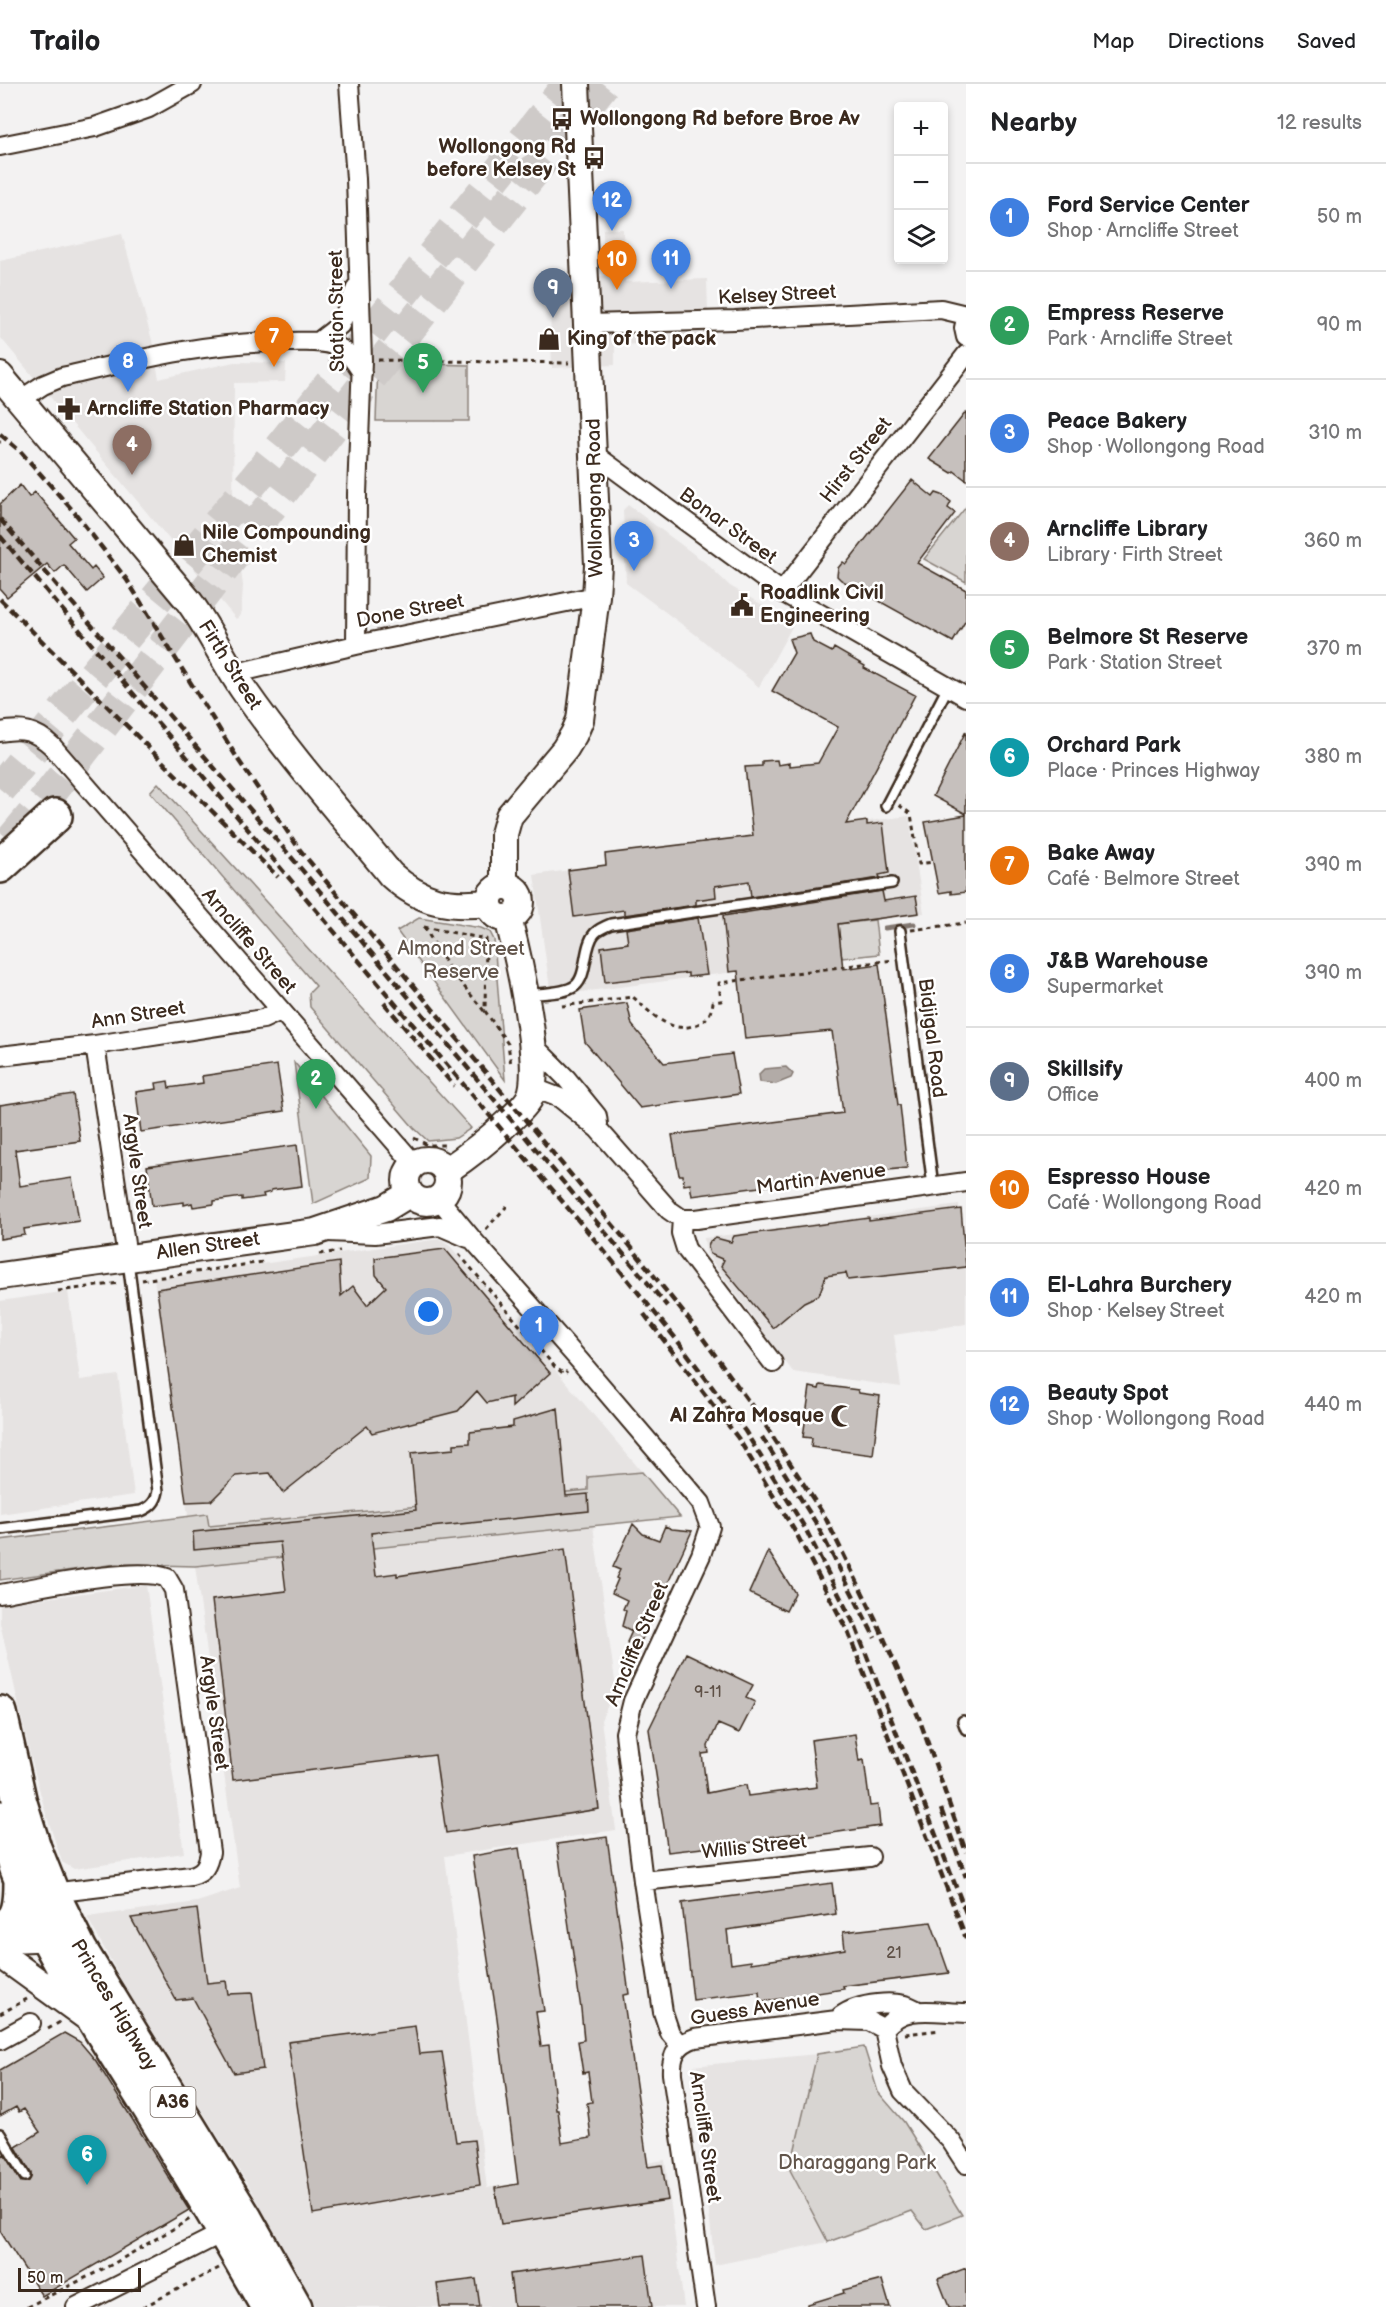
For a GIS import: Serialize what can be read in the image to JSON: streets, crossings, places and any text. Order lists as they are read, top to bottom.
{
  "streets": {
    "highway": ["Princes Highway", "A36"],
    "street": [
      "Kelsey Street",
      "Station Street",
      "Hirst Street",
      "Wollongong Road",
      "Bonar Street",
      "Done Street",
      "Firth Street",
      "Arncliffe Street",
      "Ann Street",
      "Argyle Street",
      "Martin Avenue",
      "Allen Street",
      "Willis Street",
      "Guess Avenue"
    ],
    "lane": ["Bidjigal Road"]
  },
  "crossings": [
    ["Kelsey Street", "Wollongong Road"],
    ["Station Street", "Done Street"],
    ["Hirst Street", "Bonar Street"],
    ["Wollongong Road", "Bonar Street"],
    ["Wollongong Road", "Done Street"],
    ["Wollongong Road", "Firth Street"],
    ["Done Street", "Firth Street"],
    ["Arncliffe Street", "Ann Street"],
    ["Arncliffe Street", "Willis Street"],
    ["Arncliffe Street", "Guess Avenue"],
    ["Ann Street", "Argyle Street"],
    ["Bidjigal Road", "Martin Avenue"],
    ["Argyle Street", "Allen Street"],
    ["Argyle Street", "Princes Highway"]
  ],
  "parks": ["Almond Street Reserve", "Dharaggang Park"],
  "places": {
    "bus stop": ["Wollongong Rd before Broe Av", "Wollongong Rd before Kelsey St"],
    "shop": ["King of the pack", "Nile Compounding Chemist"],
    "pharmacy": ["Arncliffe Station Pharmacy"],
    "public building": ["Roadlink Civil Engineering"],
    "mosque": ["Al Zahra Mosque"]
  },
  "house_numbers": ["9-11", "21"],
  "scale_bar": "50 m",
  "page": {
    "header": "Trailo",
    "nav": ["Map", "Directions", "Saved"],
    "heading": ["Nearby", "12 results"],
    "map_buttons": ["+", "−"],
    "list": [
      {
        "mark": "1",
        "name": "Ford Service Center",
        "note": "Shop · Arncliffe Street",
        "value": "50 m"
      },
      {
        "mark": "2",
        "name": "Empress Reserve",
        "note": "Park · Arncliffe Street",
        "value": "90 m"
      },
      {
        "mark": "3",
        "name": "Peace Bakery",
        "note": "Shop · Wollongong Road",
        "value": "310 m"
      },
      {
        "mark": "4",
        "name": "Arncliffe Library",
        "note": "Library · Firth Street",
        "value": "360 m"
      },
      {
        "mark": "5",
        "name": "Belmore St Reserve",
        "note": "Park · Station Street",
        "value": "370 m"
      },
      {
        "mark": "6",
        "name": "Orchard Park",
        "note": "Place · Princes Highway",
        "value": "380 m"
      },
      {
        "mark": "7",
        "name": "Bake Away",
        "note": "Café · Belmore Street",
        "value": "390 m"
      },
      {
        "mark": "8",
        "name": "J&B Warehouse",
        "note": "Supermarket",
        "value": "390 m"
      },
      {
        "mark": "9",
        "name": "Skillsify",
        "note": "Office",
        "value": "400 m"
      },
      {
        "mark": "10",
        "name": "Espresso House",
        "note": "Café · Wollongong Road",
        "value": "420 m"
      },
      {
        "mark": "11",
        "name": "El-Lahra Burchery",
        "note": "Shop · Kelsey Street",
        "value": "420 m"
      },
      {
        "mark": "12",
        "name": "Beauty Spot",
        "note": "Shop · Wollongong Road",
        "value": "440 m"
      }
    ],
    "pins": [
      "12",
      "11",
      "10",
      "9",
      "7",
      "8",
      "5",
      "4",
      "3",
      "2",
      "1",
      "6"
    ],
    "scale": "50 m"
  }
}
